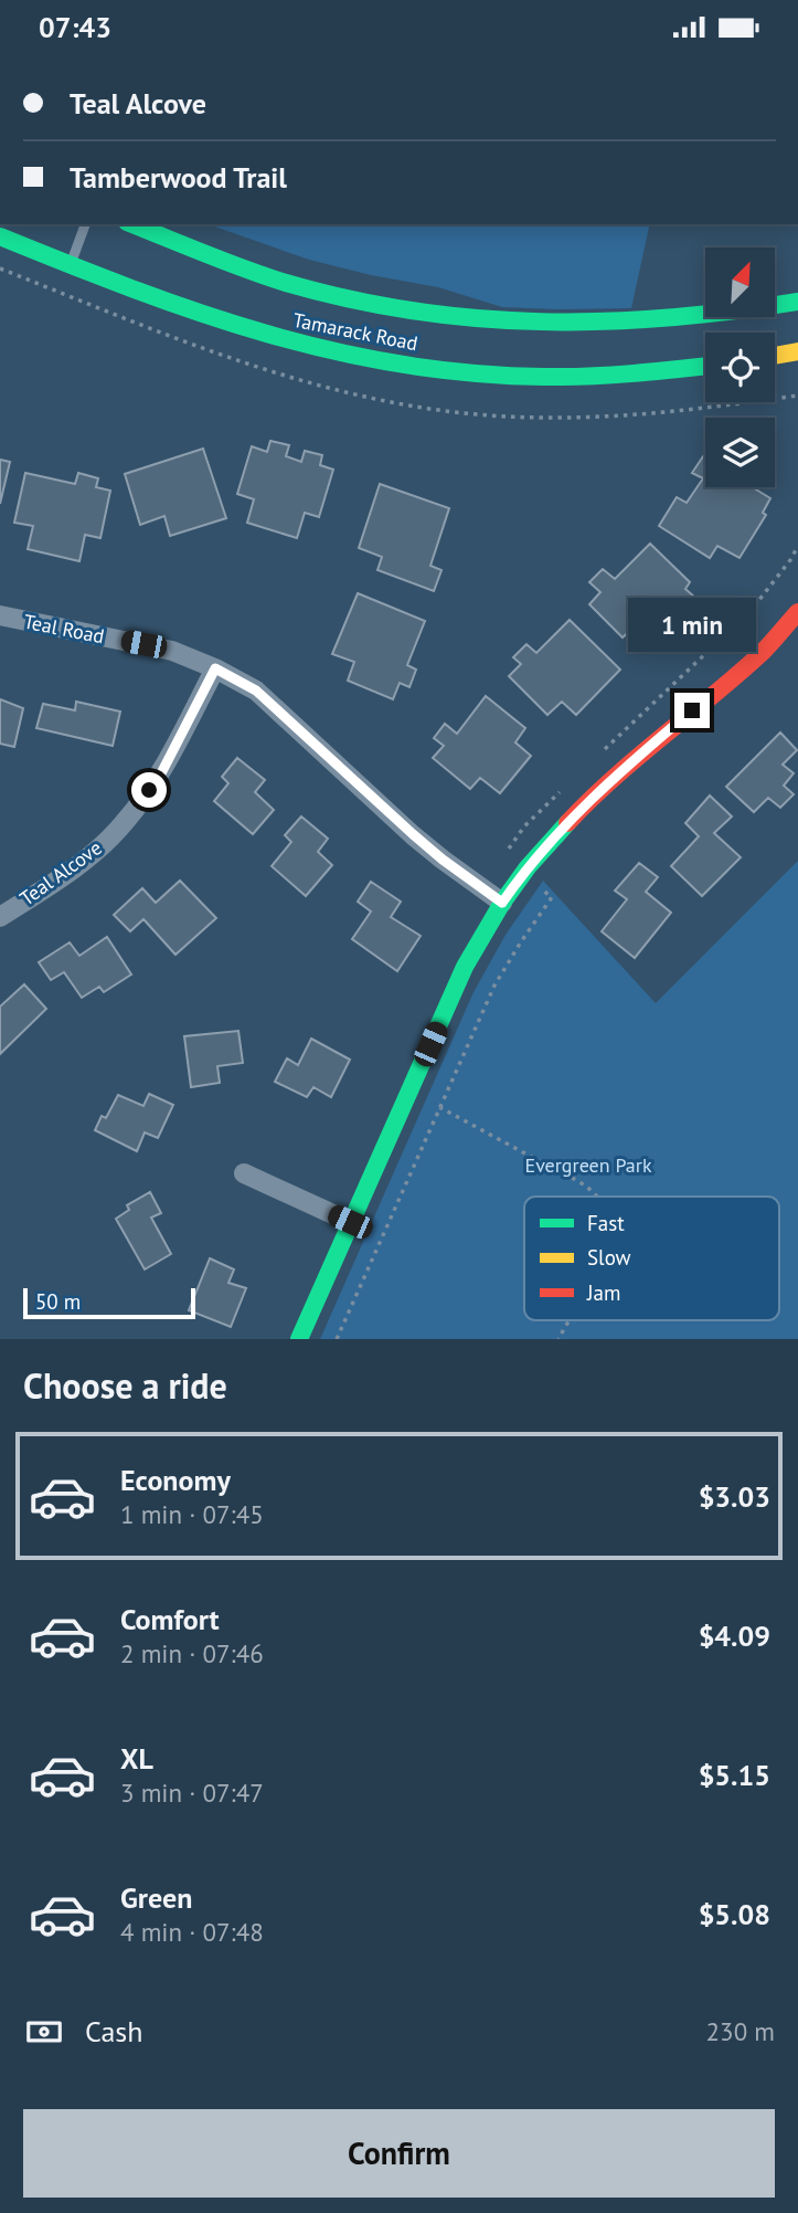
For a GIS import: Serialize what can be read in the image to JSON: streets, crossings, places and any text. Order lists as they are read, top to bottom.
{
  "streets": {
    "street": ["Tamarack Road", "Teal Road", "Teal Alcove"]
  },
  "crossings": [
    ["Teal Road", "Teal Alcove"]
  ],
  "parks": ["Evergreen Park"],
  "legend": ["Fast", "Slow", "Jam"],
  "scale_bar": "50 m",
  "north": "top right",
  "page": {
    "status": "07:43",
    "banner": ["Teal Alcove", "Tamberwood Trail"],
    "bubble": "1 min",
    "scale": "50 m",
    "heading": "Choose a ride",
    "list": [
      {
        "name": "Economy",
        "note": "1 min · 07:45",
        "value": "$3.03"
      },
      {
        "name": "Comfort",
        "note": "2 min · 07:46",
        "value": "$4.09"
      },
      {
        "name": "XL",
        "note": "3 min · 07:47",
        "value": "$5.15"
      },
      {
        "name": "Green",
        "note": "4 min · 07:48",
        "value": "$5.08"
      }
    ],
    "pay": ["Cash", "230 m"],
    "buttons": "Confirm"
  }
}
